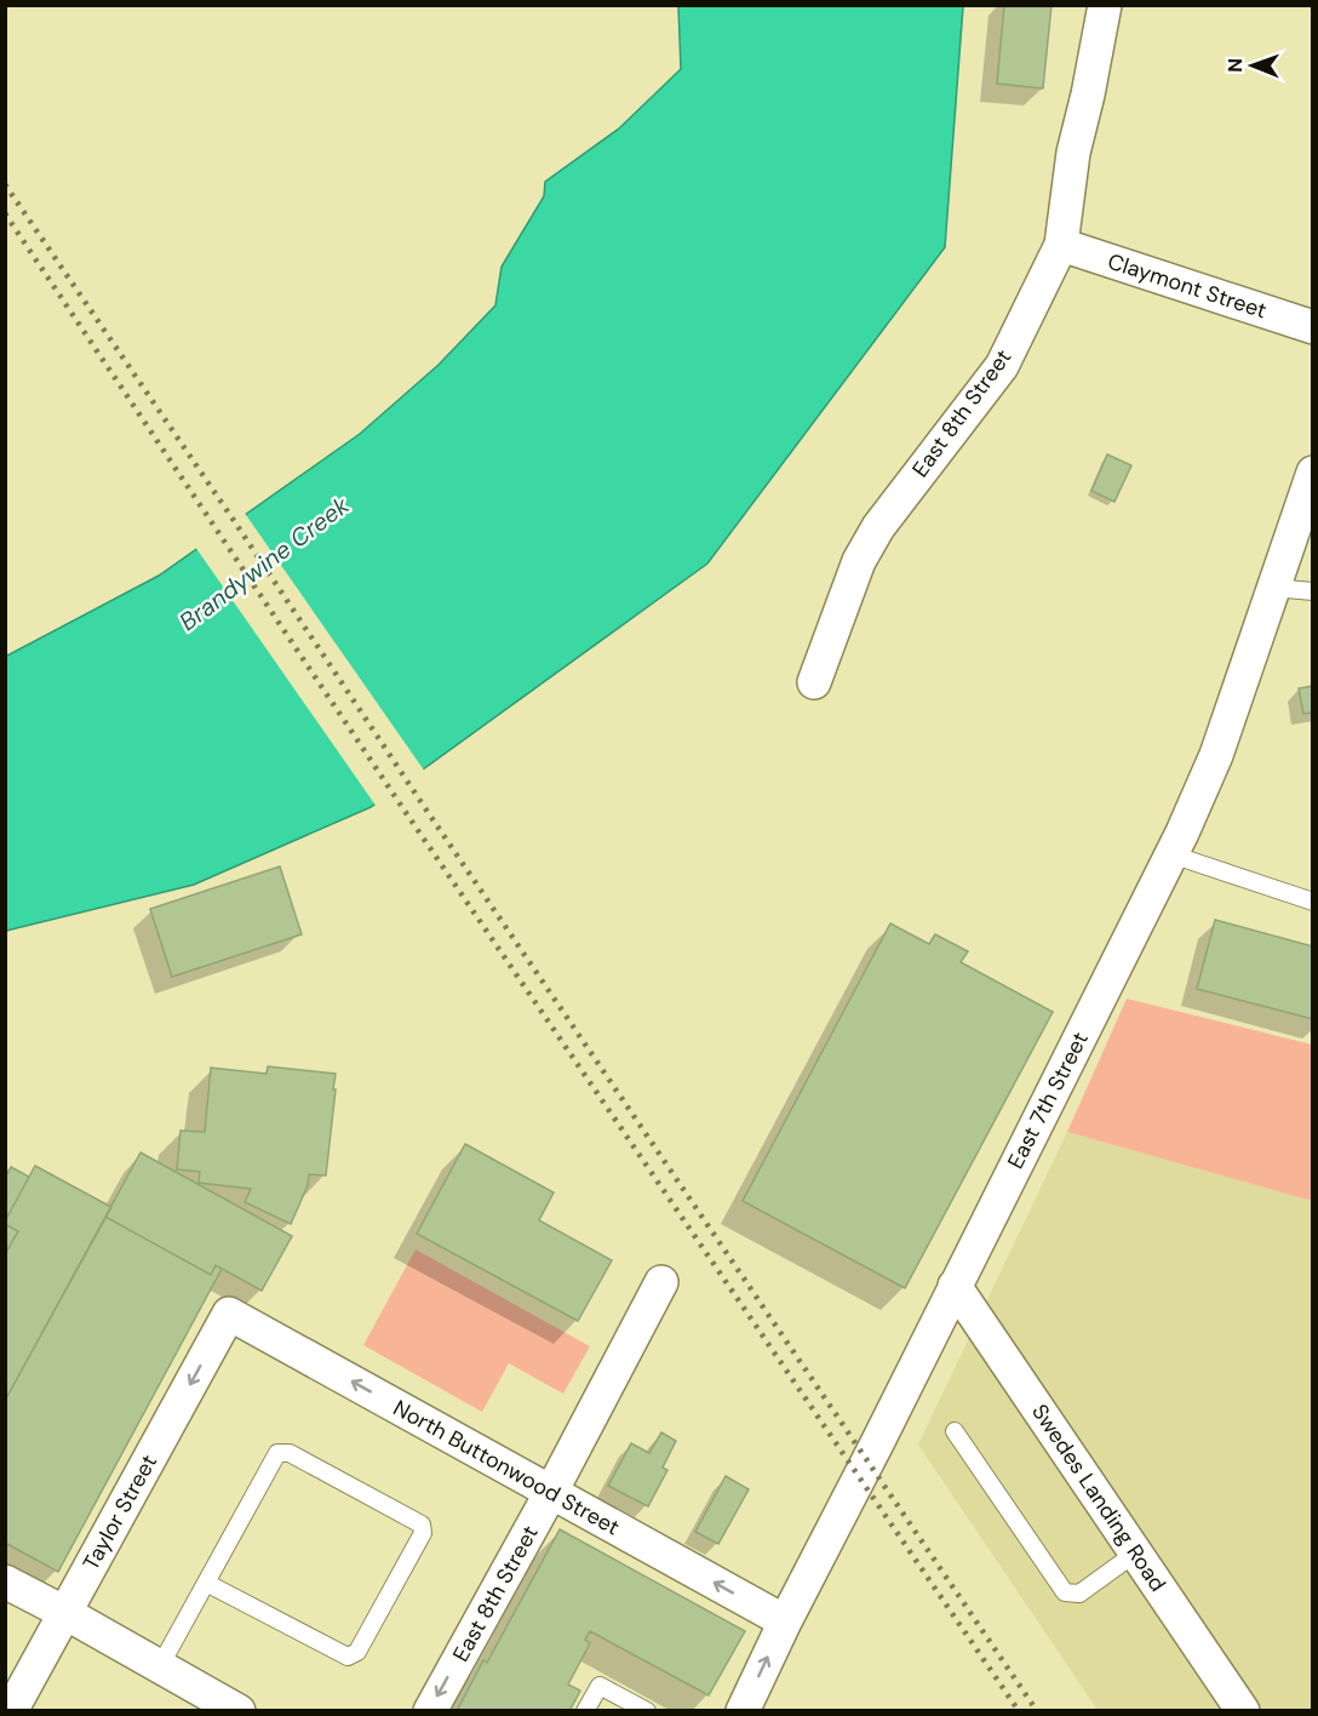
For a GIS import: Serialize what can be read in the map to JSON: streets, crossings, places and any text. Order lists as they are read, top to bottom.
{
  "streets": {
    "street": [
      "Claymont Street",
      "East 8th Street",
      "East 7th Street",
      "North Buttonwood Street",
      "Swedes Landing Road",
      "Taylor Street"
    ]
  },
  "crossings": [
    ["Claymont Street", "East 8th Street"],
    ["East 8th Street", "North Buttonwood Street"],
    ["East 7th Street", "North Buttonwood Street"],
    ["East 7th Street", "Swedes Landing Road"],
    ["North Buttonwood Street", "Taylor Street"]
  ],
  "one_way": ["North Buttonwood Street", "Taylor Street"],
  "water": ["Brandywine Creek"],
  "north": "left"
}
